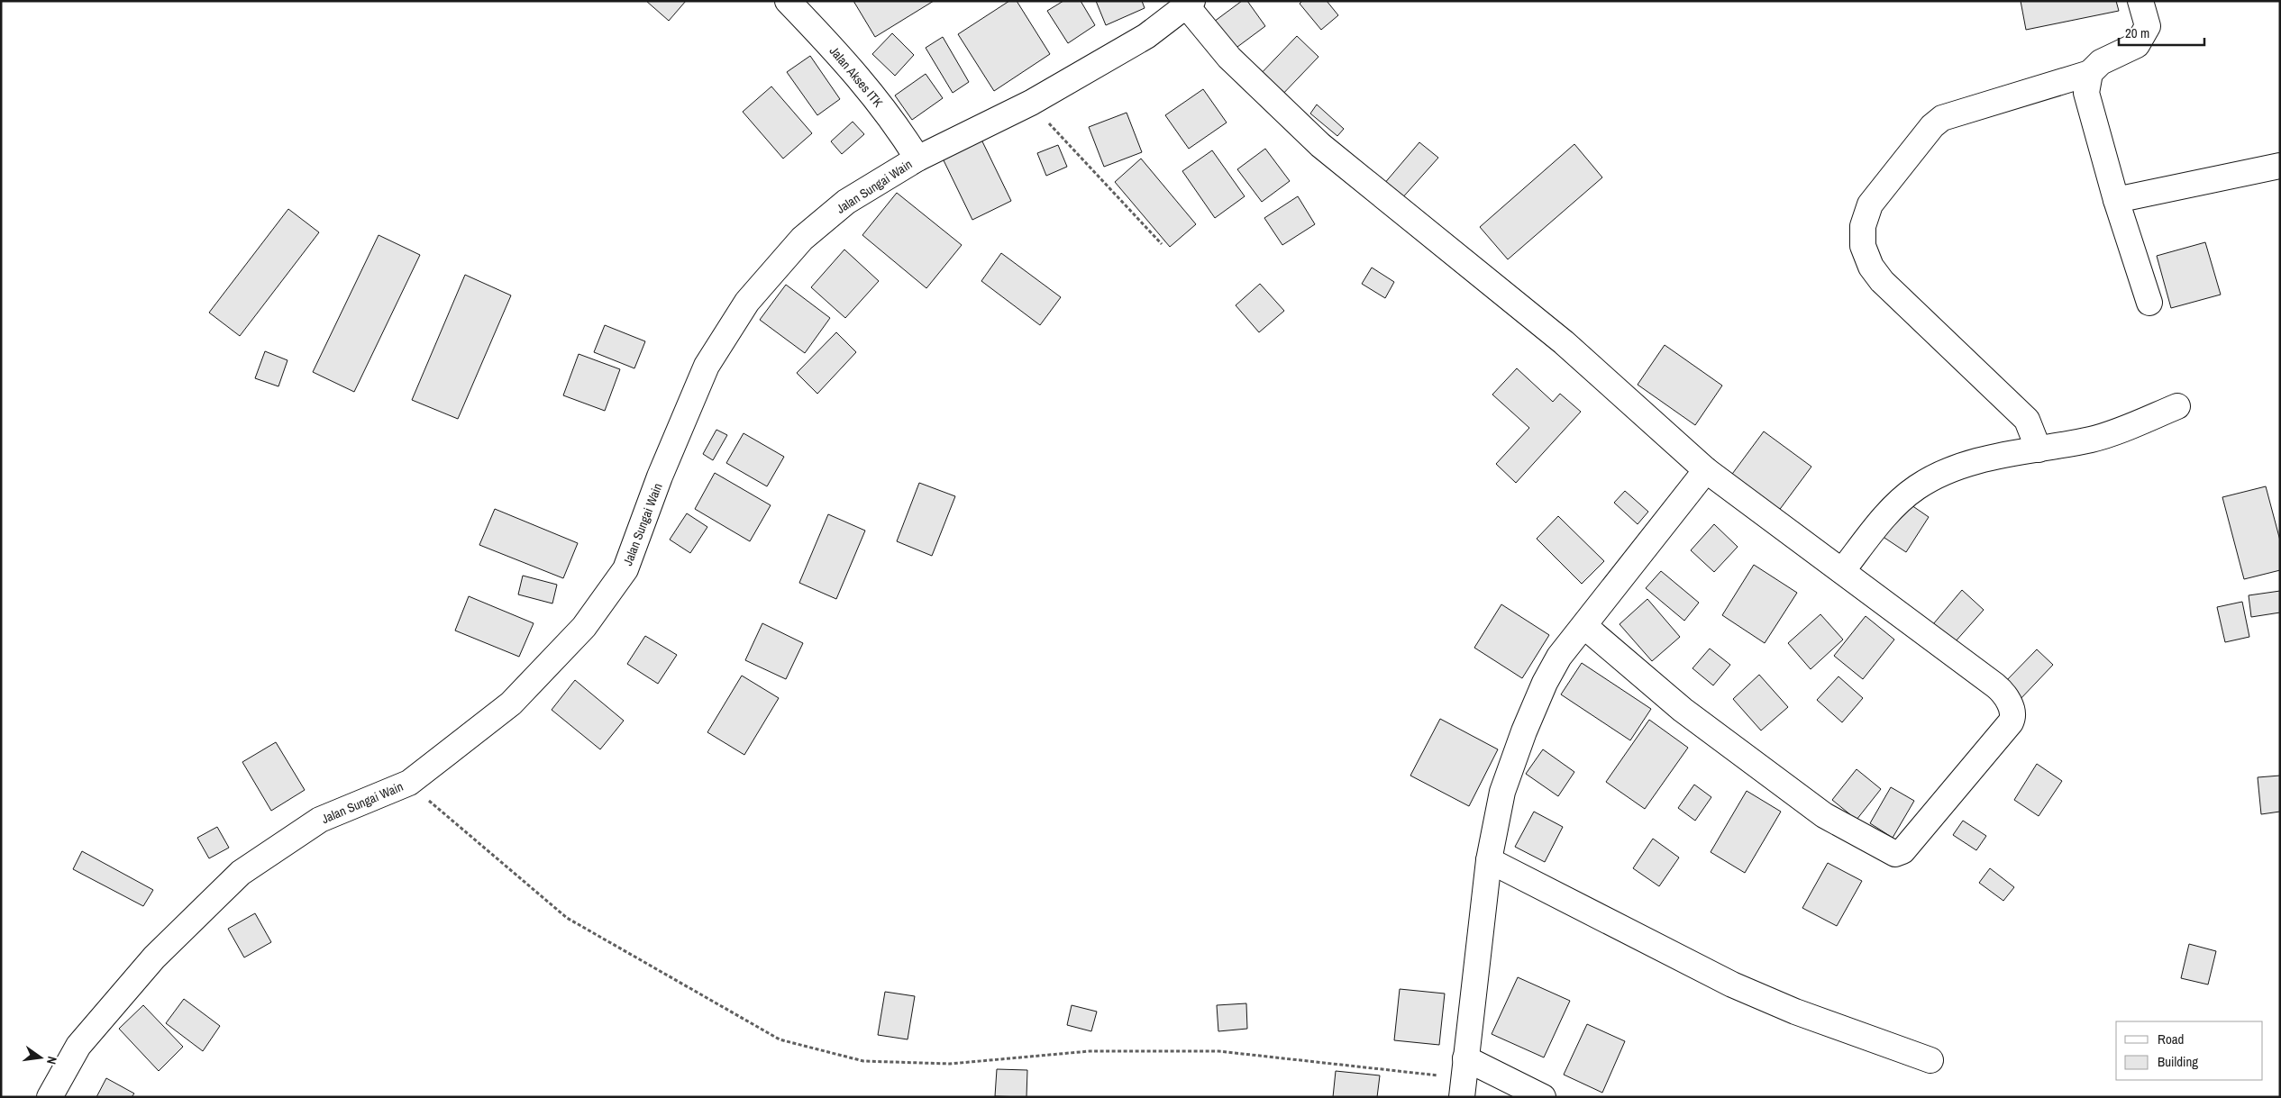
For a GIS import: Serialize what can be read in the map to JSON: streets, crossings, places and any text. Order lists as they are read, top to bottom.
{
  "streets": {
    "street": ["Jalan Akses ITK", "Jalan Sungai Wain"]
  },
  "crossings": [
    ["Jalan Akses ITK", "Jalan Sungai Wain"]
  ],
  "legend": ["Road", "Building"],
  "scale_bar": "20 m",
  "north": "right"
}
